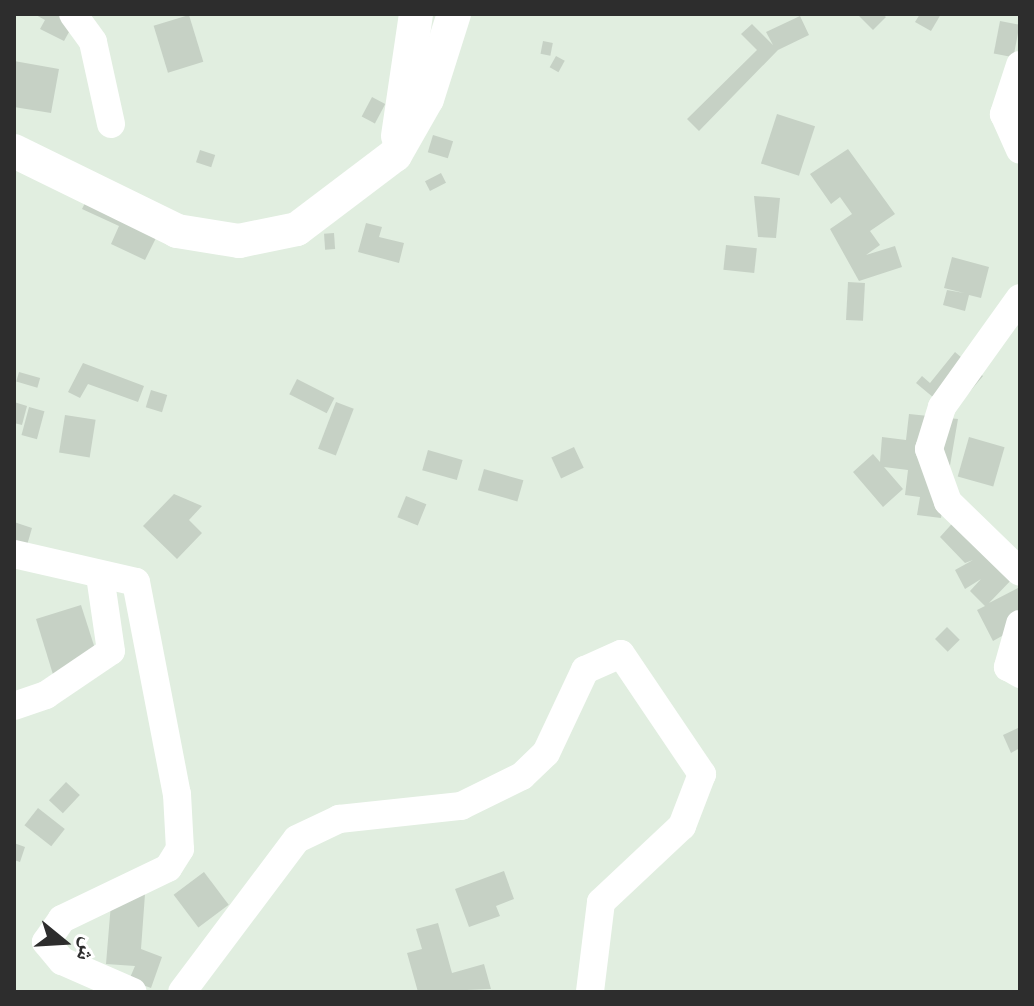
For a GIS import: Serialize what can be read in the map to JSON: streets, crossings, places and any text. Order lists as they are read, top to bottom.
{
  "north": "right"
}
